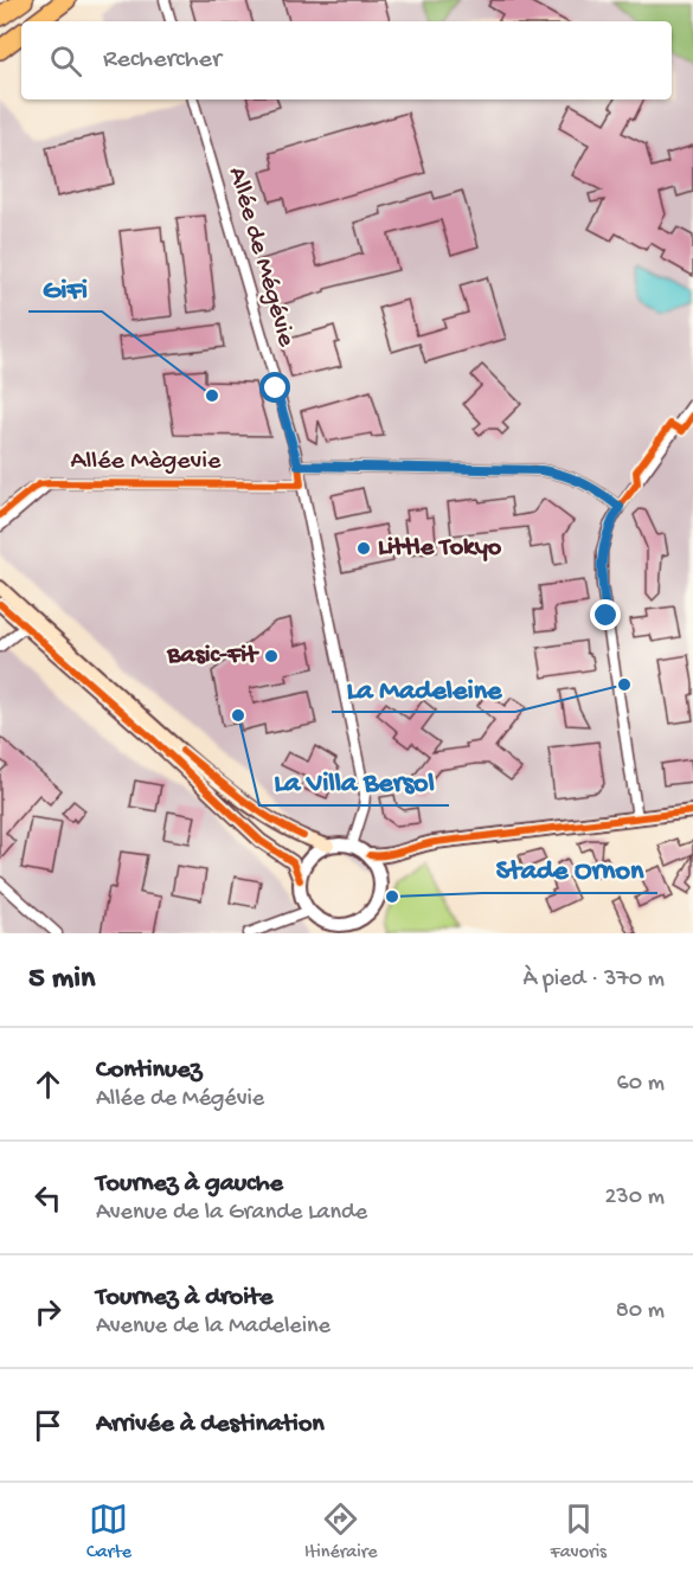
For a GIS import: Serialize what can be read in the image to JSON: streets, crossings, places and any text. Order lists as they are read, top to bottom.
{
  "streets": {
    "street": ["Allée de Mégévie", "Allée Mègevie"]
  },
  "crossings": [
    ["Allée de Mégévie", "Allée Mègevie"]
  ],
  "places": [
    "GiFi",
    "Little Tokyo",
    "Basic-Fit",
    "La Madeleine",
    "La Villa Bersol",
    "Stade Ornon"
  ],
  "page": {
    "search": "Rechercher",
    "heading": ["5 min", "À pied · 370 m"],
    "list": [
      ["Continuez", "Allée de Mégévie", "60 m"],
      ["Tournez à gauche", "Avenue de la Grande Lande", "230 m"],
      ["Tournez à droite", "Avenue de la Madeleine", "80 m"],
      "Arrivée à destination"
    ],
    "nav": ["Carte", "Itinéraire", "Favoris"]
  }
}
